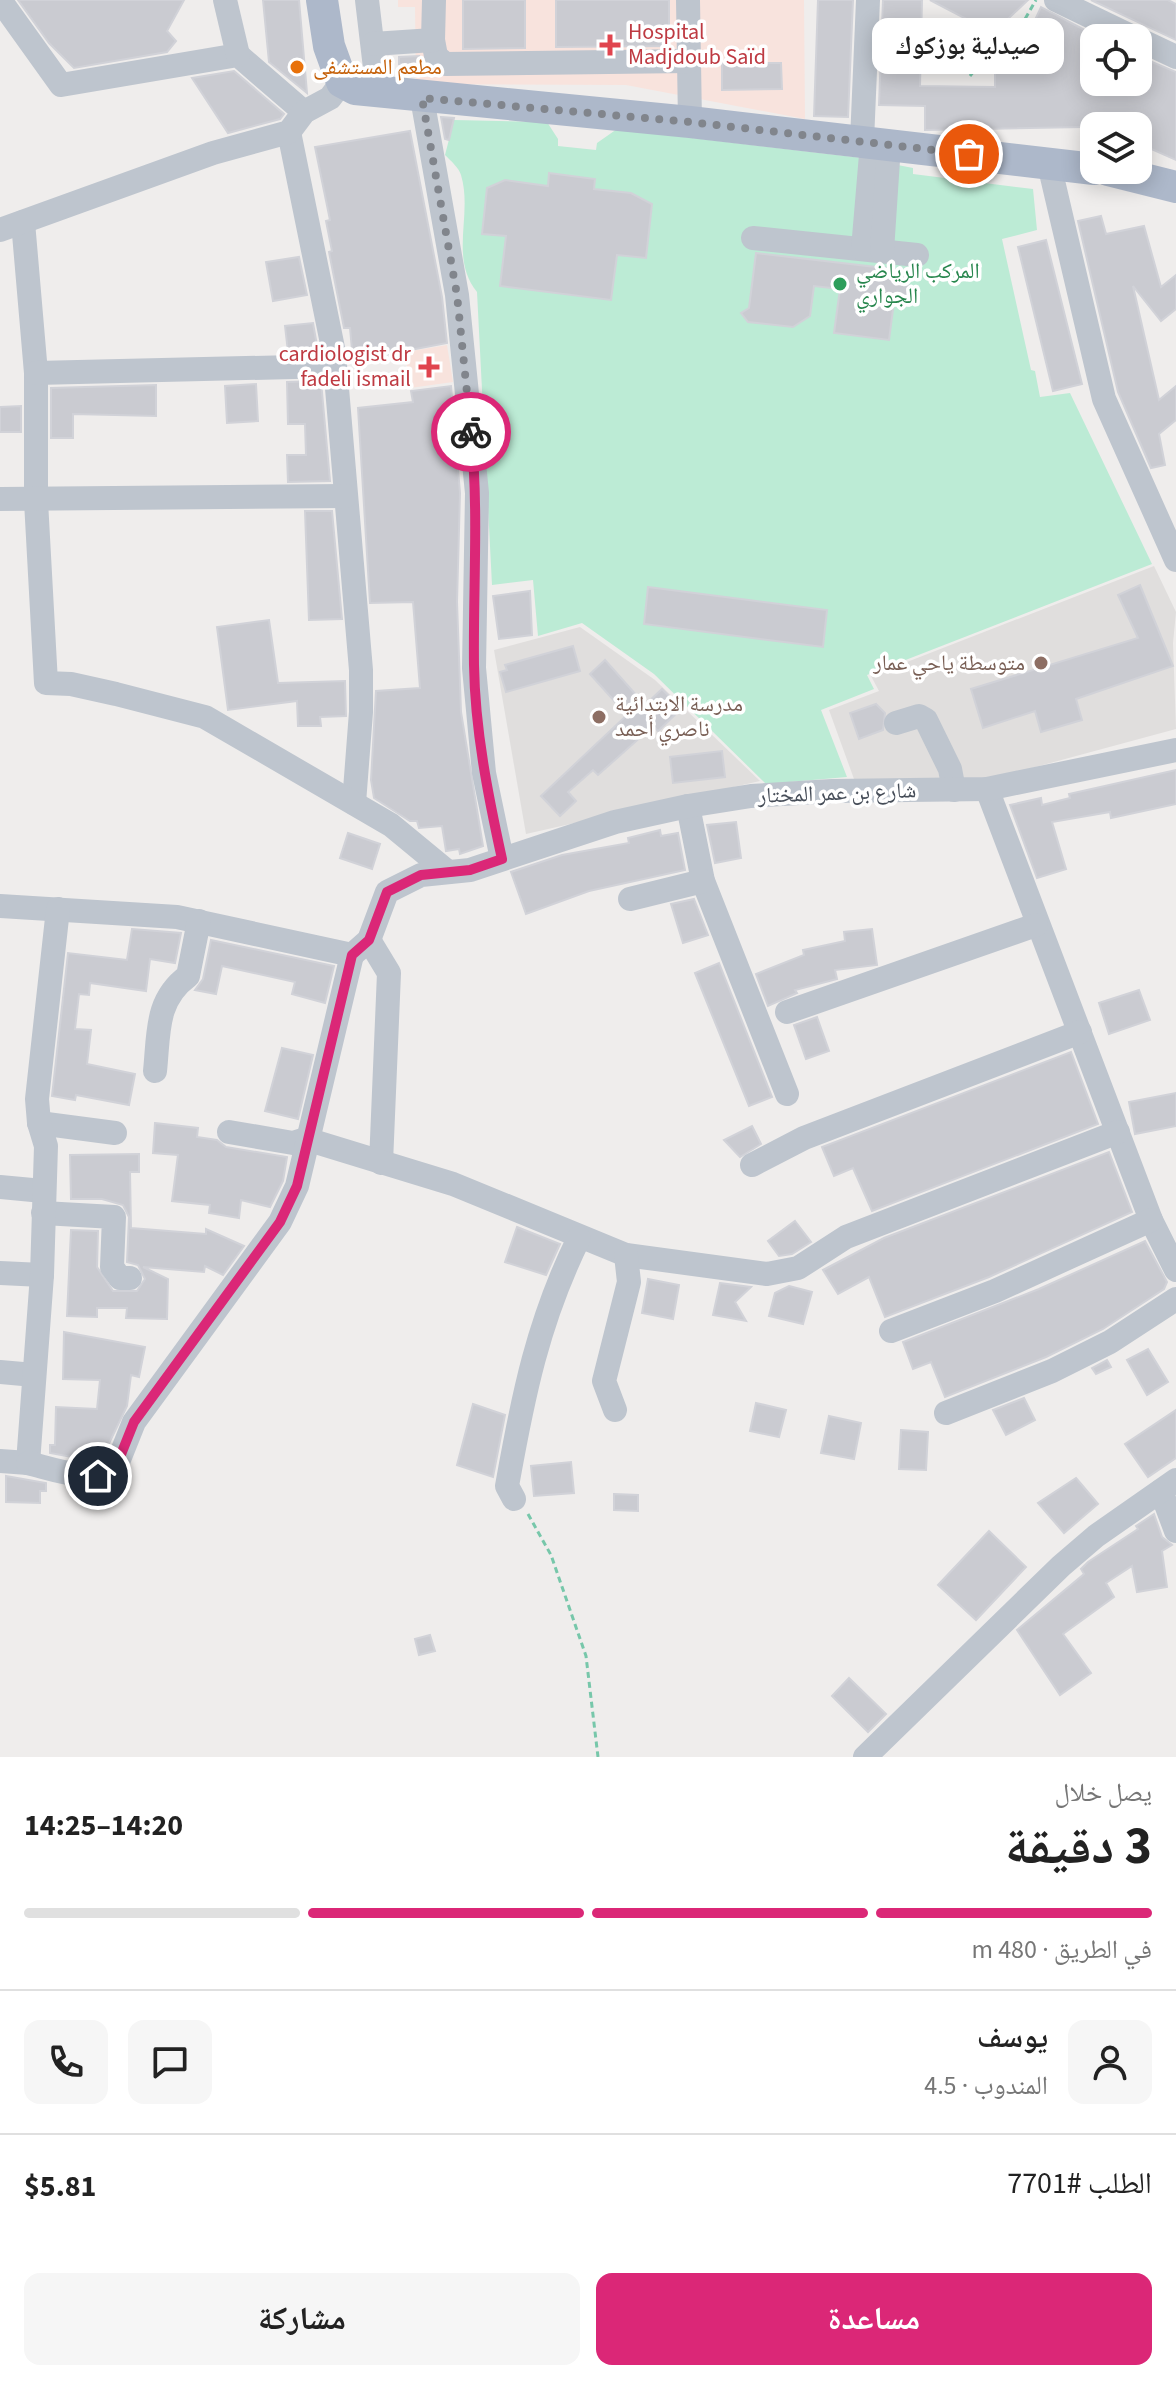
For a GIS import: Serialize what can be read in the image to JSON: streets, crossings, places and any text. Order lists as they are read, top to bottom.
{
  "streets": {
    "street": ["شارع بن عمر المختار"]
  },
  "places": {
    "health": ["Hospital Madjdoub Saïd", "cardiologist dr fadeli ismail"],
    "other": [
      "مطعم المستشفى",
      "صيدلية بوزكوك",
      "المركب الرياضي الجواري",
      "متوسطة ياحي عمار",
      "مدرسة الابتدائية ناصري أحمد"
    ]
  },
  "page": {
    "bubble": "صيدلية بوزكوك",
    "heading": ["3 دقيقة", "يصل خلال", "14:20–14:25"],
    "panel": [
      "يوسف",
      "المندوب · 4.5",
      "الطلب #7701",
      "$5.81"
    ],
    "bar": "في الطريق · 480 m",
    "buttons": ["مساعدة", "مشاركة"]
  }
}
